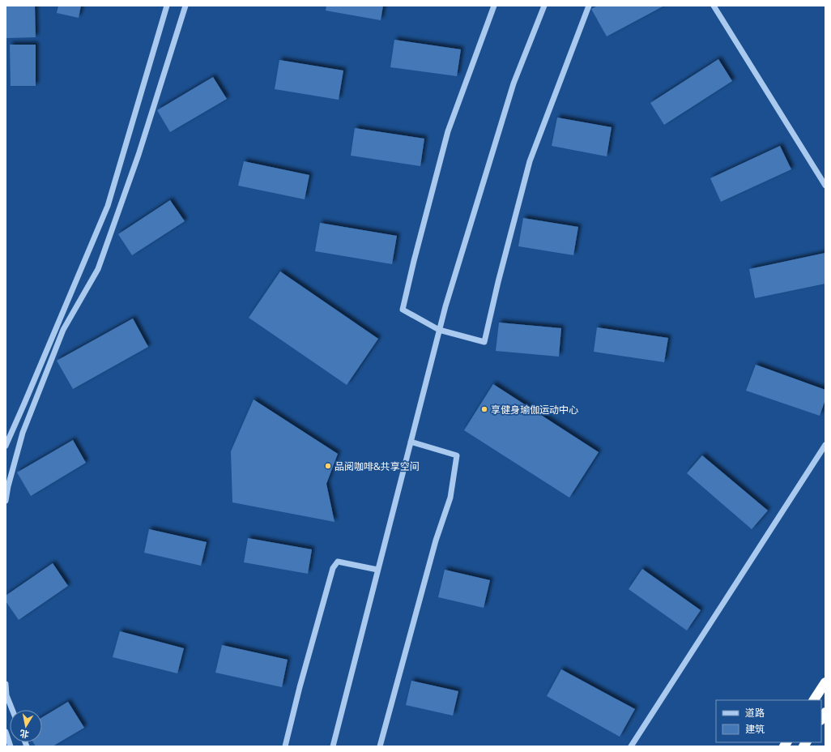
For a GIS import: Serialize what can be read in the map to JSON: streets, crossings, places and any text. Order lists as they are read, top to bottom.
{
  "places": ["享健身瑜伽运动中心", "品阅咖啡&共享空间"],
  "legend": ["道路", "建筑"],
  "north": "bottom"
}
